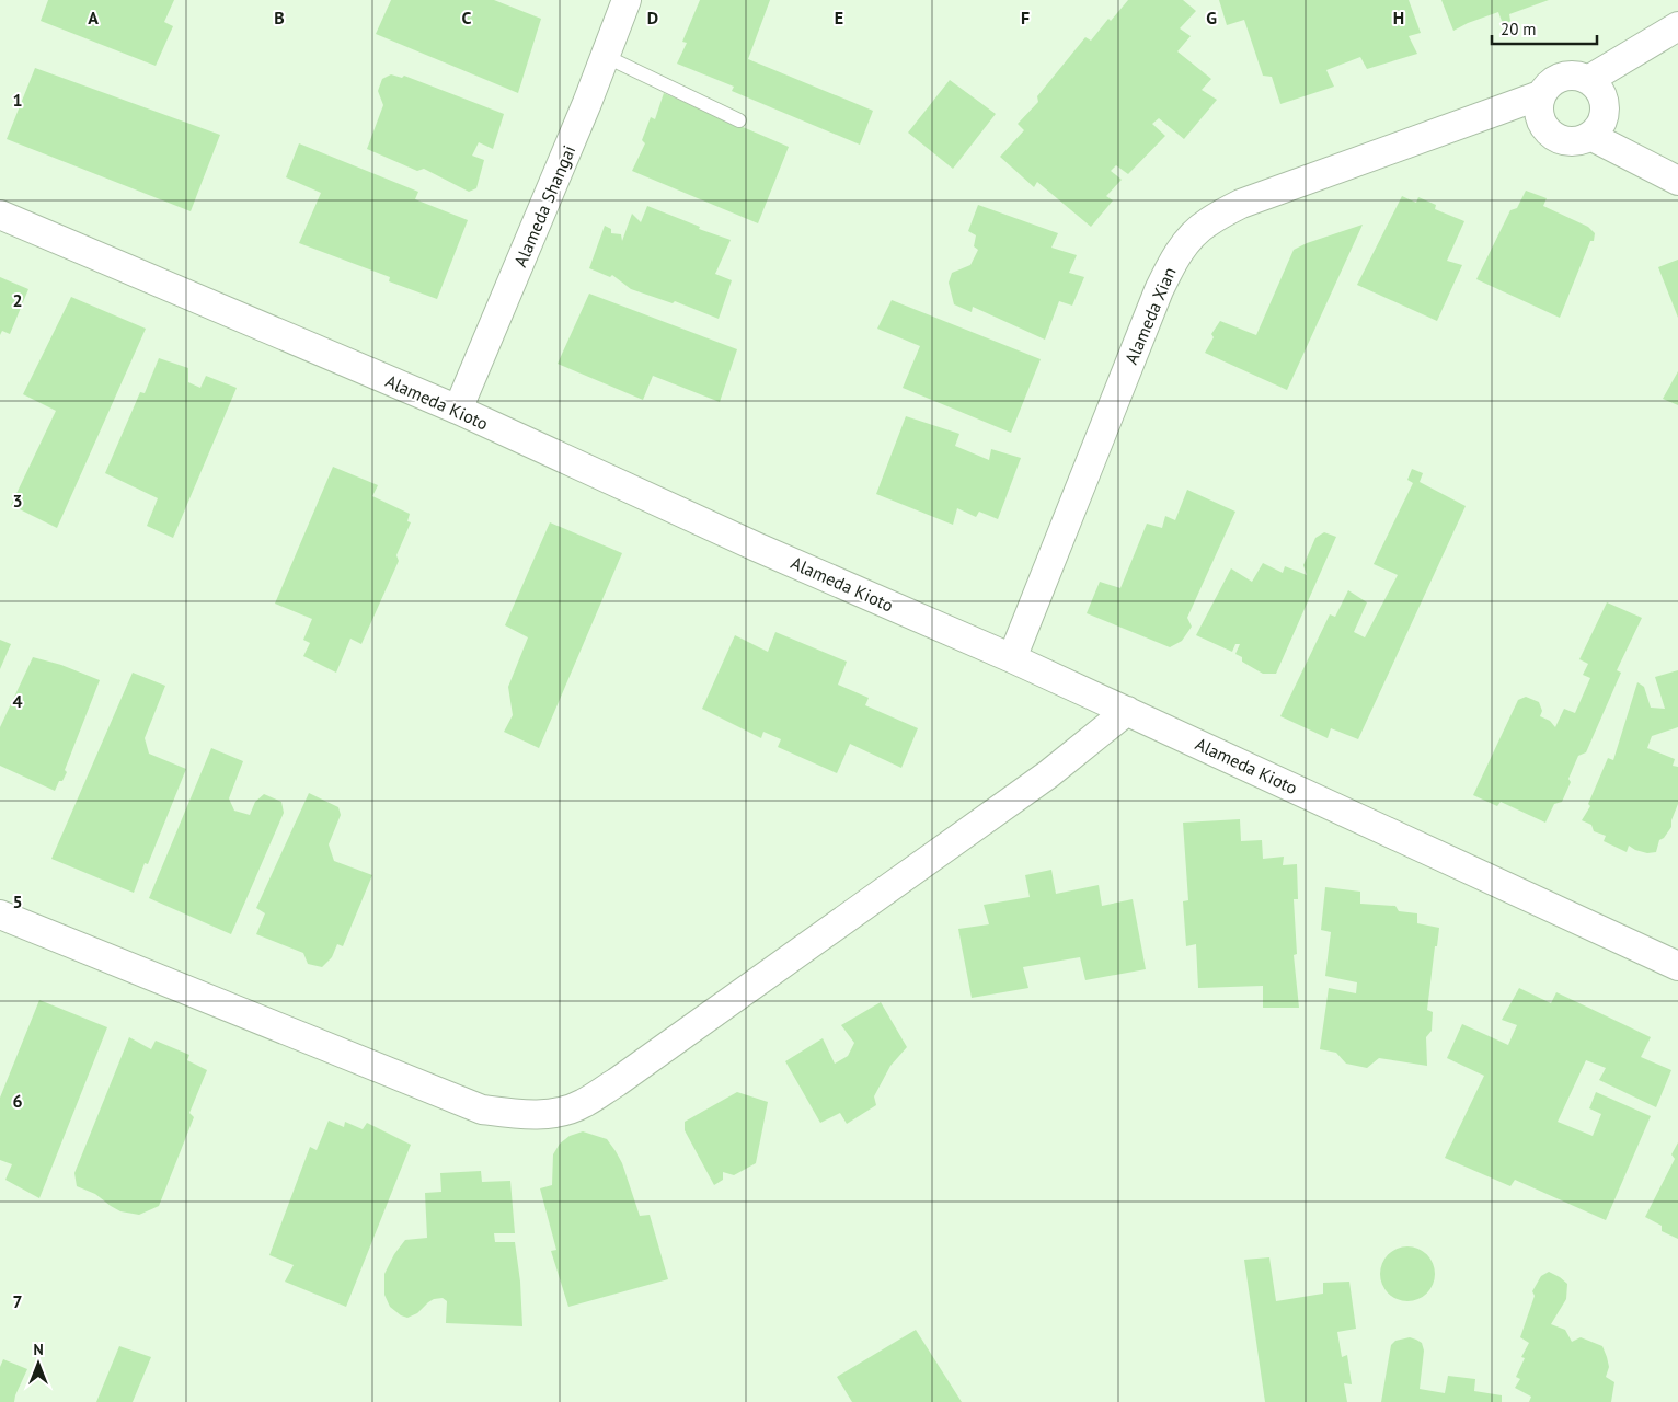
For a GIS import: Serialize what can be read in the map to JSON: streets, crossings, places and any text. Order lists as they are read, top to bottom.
{
  "streets": {
    "street": ["Alameda Shangai", "Alameda Xian", "Alameda Kioto"]
  },
  "crossings": [
    ["Alameda Shangai", "Alameda Kioto"],
    ["Alameda Xian", "Alameda Kioto"]
  ],
  "scale_bar": "20 m",
  "north": "top",
  "grid": {
    "columns": [
      "A",
      "B",
      "C",
      "D",
      "E",
      "F",
      "G",
      "H"
    ],
    "rows": [
      "1",
      "2",
      "3",
      "4",
      "5",
      "6",
      "7"
    ]
  }
}
